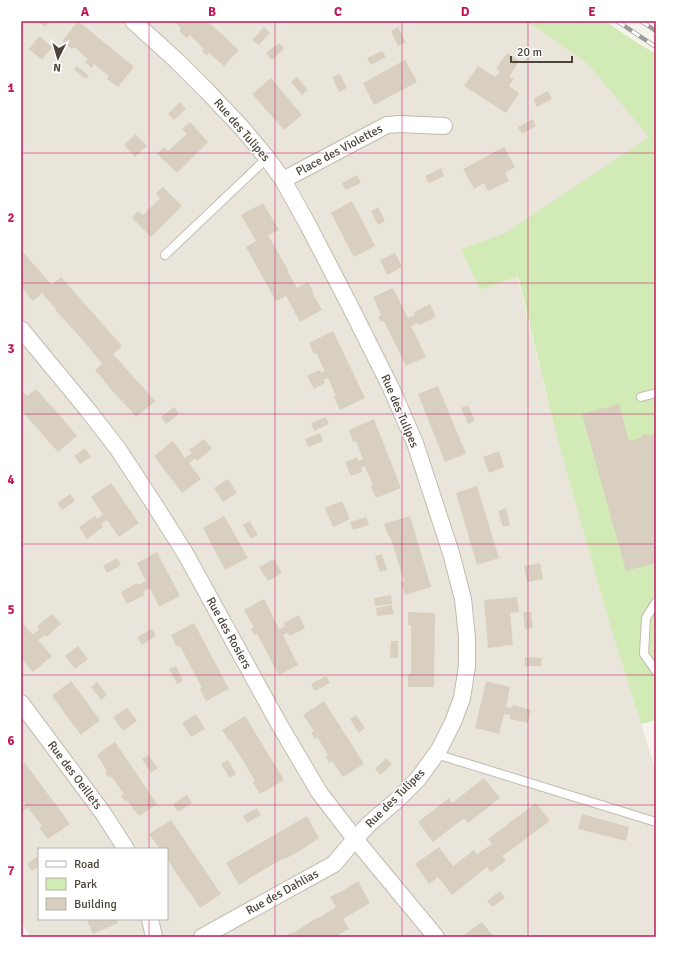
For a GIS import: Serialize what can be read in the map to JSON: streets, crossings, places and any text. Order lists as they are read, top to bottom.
{
  "streets": {
    "street": [
      "Rue des Tulipes",
      "Place des Violettes",
      "Rue des Rosiers",
      "Rue des Oeillets",
      "Rue des Dahlias"
    ]
  },
  "crossings": [
    ["Rue des Tulipes", "Place des Violettes"],
    ["Rue des Tulipes", "Rue des Rosiers"],
    ["Rue des Tulipes", "Rue des Dahlias"],
    ["Rue des Rosiers", "Rue des Dahlias"]
  ],
  "legend": ["Road", "Park", "Building"],
  "scale_bar": "20 m",
  "north": "bottom",
  "grid": {
    "columns": [
      "A",
      "B",
      "C",
      "D",
      "E"
    ],
    "rows": [
      "1",
      "2",
      "3",
      "4",
      "5",
      "6",
      "7"
    ]
  }
}
